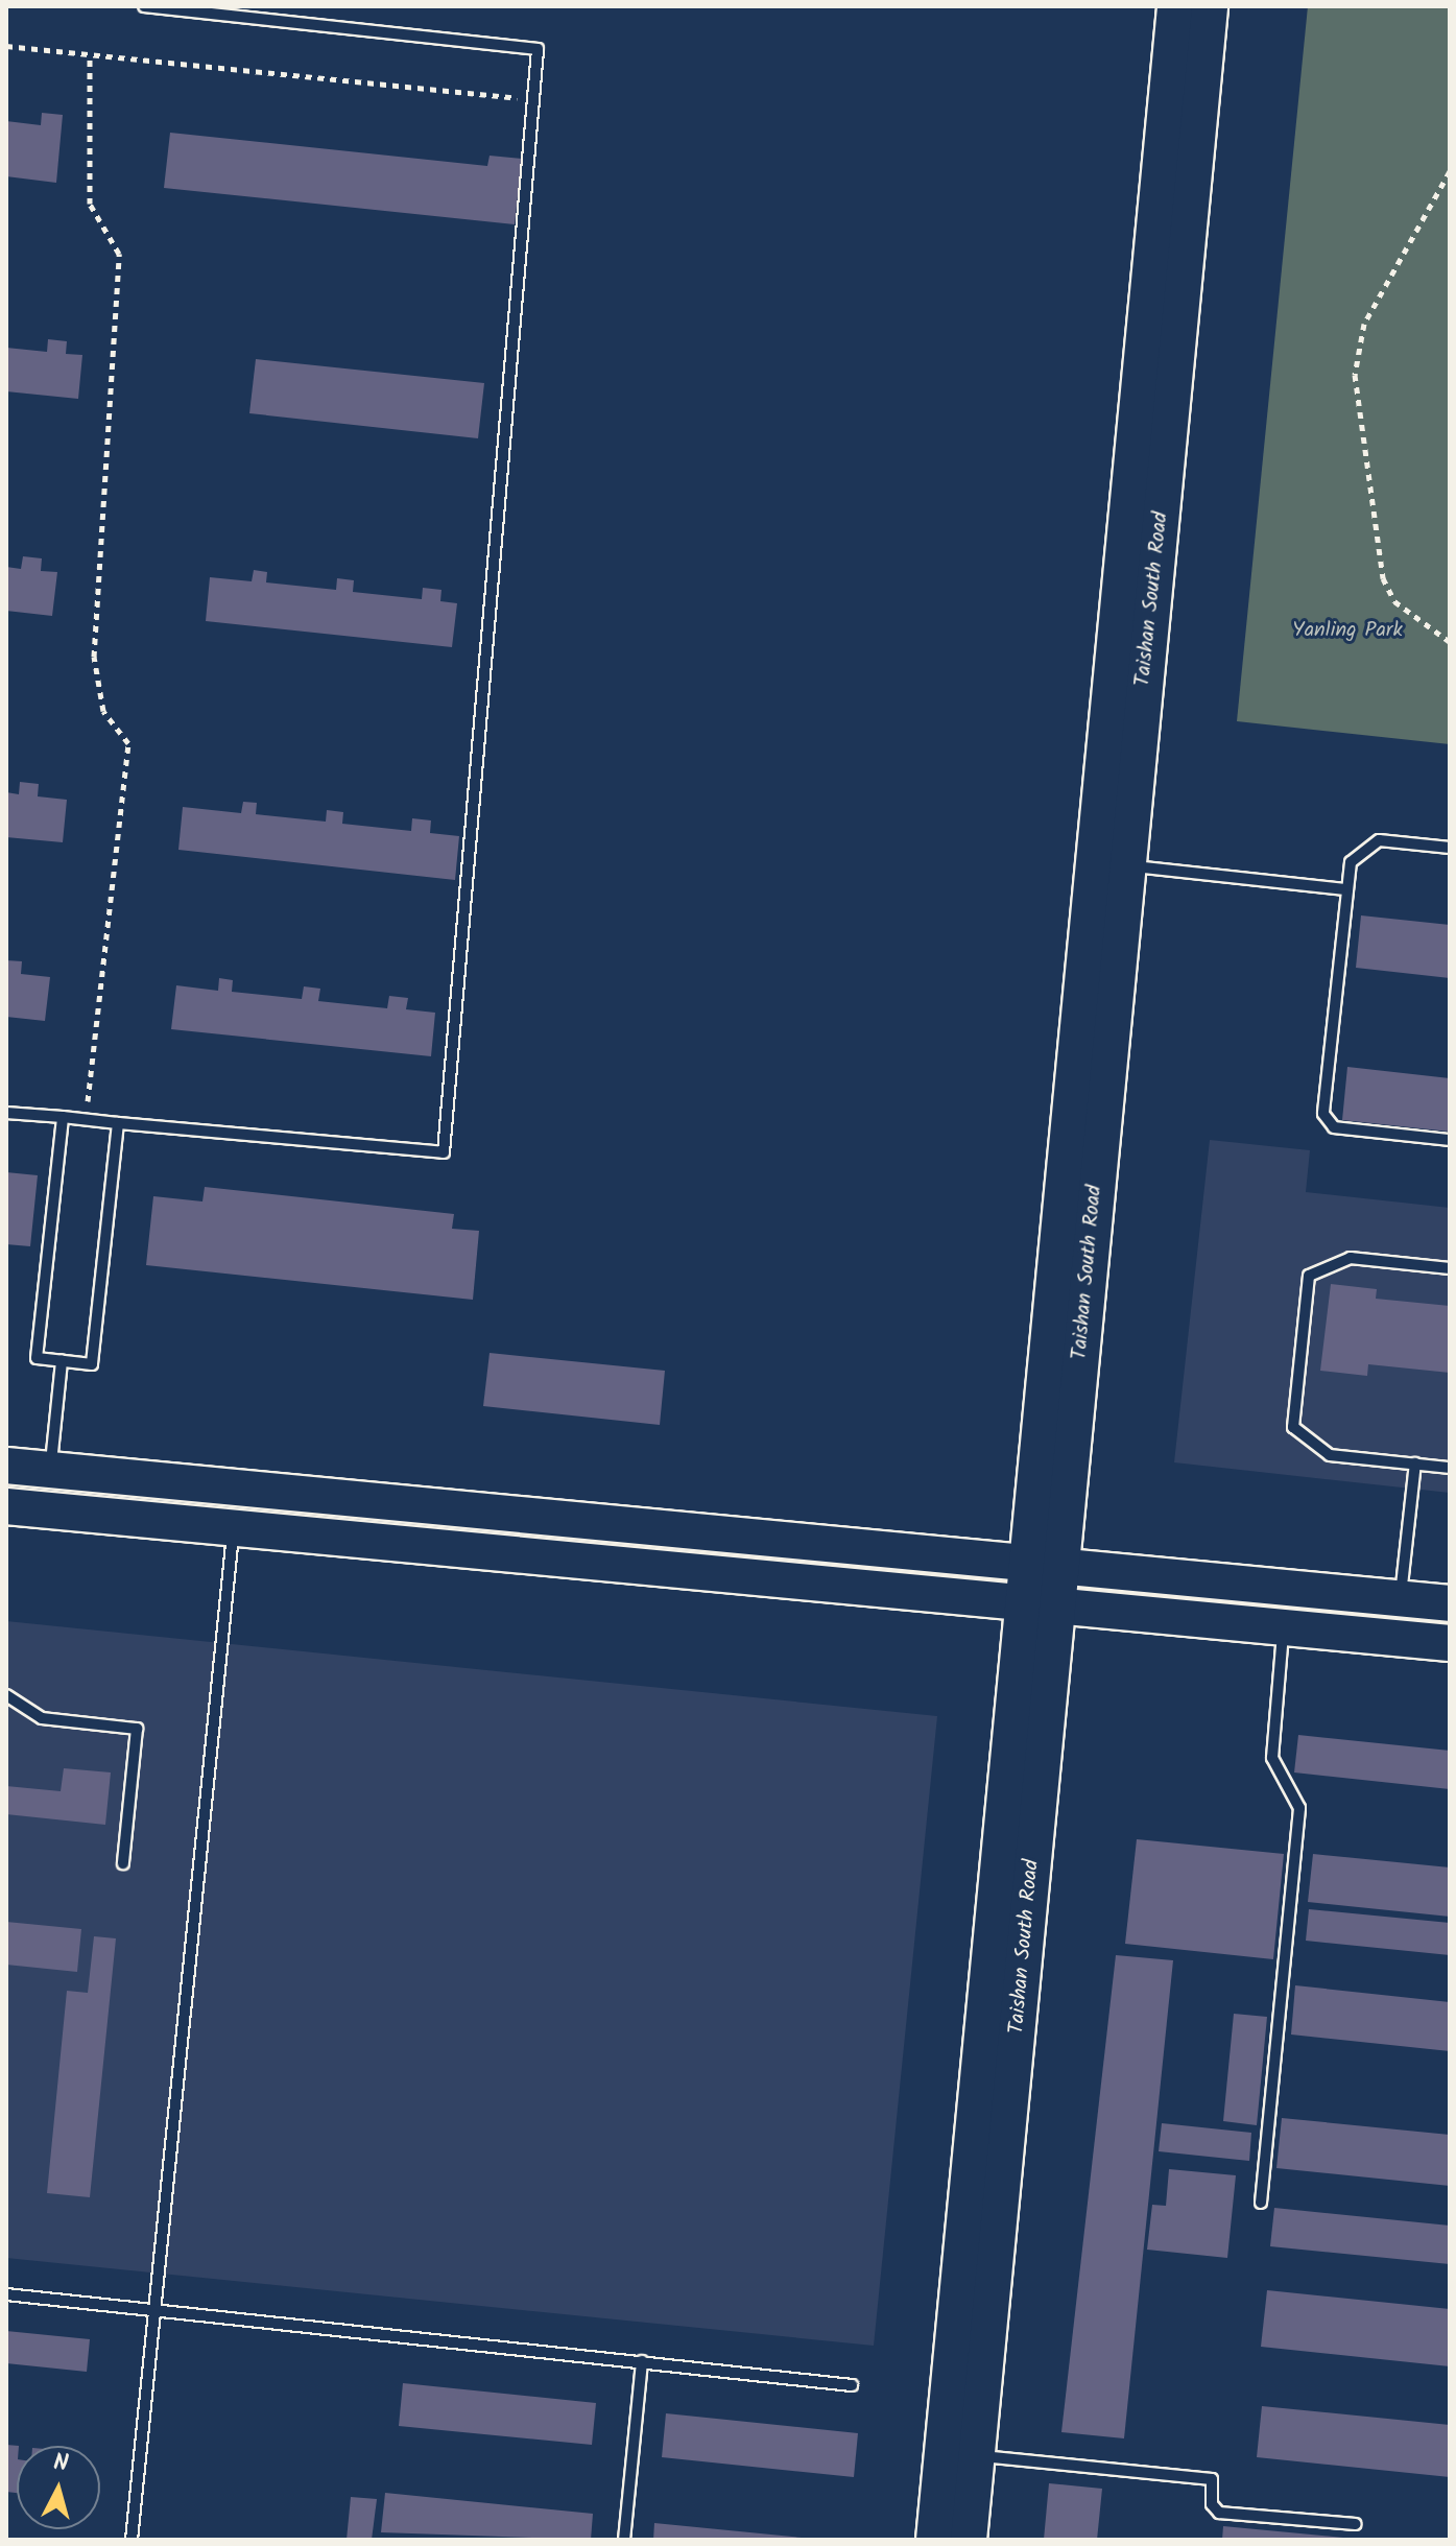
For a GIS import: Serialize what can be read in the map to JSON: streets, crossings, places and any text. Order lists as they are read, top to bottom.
{
  "streets": {
    "main road": ["Taishan South Road"]
  },
  "parks": ["Yanling Park"],
  "north": "top"
}
